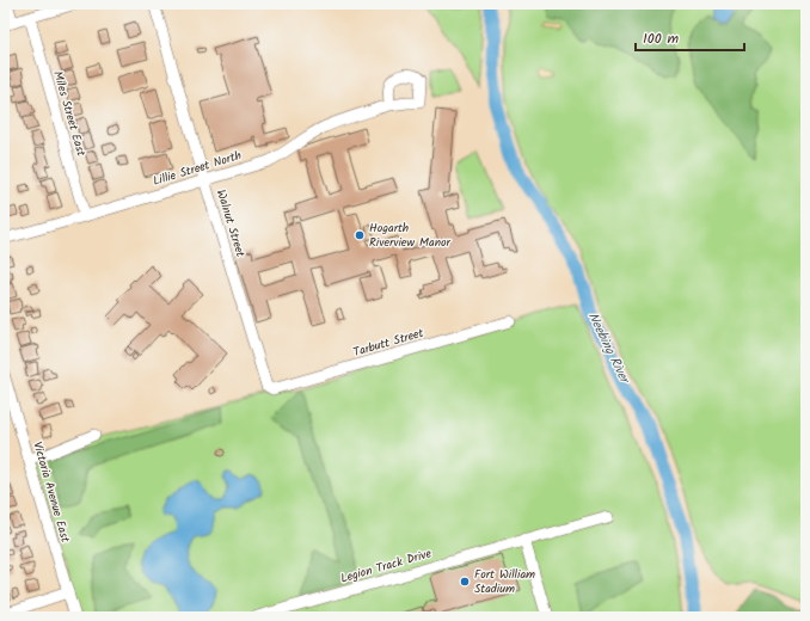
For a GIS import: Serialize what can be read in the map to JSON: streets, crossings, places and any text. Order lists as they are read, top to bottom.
{
  "streets": {
    "street": [
      "Miles Street East",
      "Lillie Street North",
      "Walnut Street",
      "Tarbutt Street",
      "Victoria Avenue East",
      "Legion Track Drive"
    ]
  },
  "crossings": [
    ["Miles Street East", "Lillie Street North"],
    ["Lillie Street North", "Walnut Street"],
    ["Walnut Street", "Tarbutt Street"]
  ],
  "water": ["Neebing River"],
  "places": ["Hogarth Riverview Manor", "Fort William Stadium"],
  "scale_bar": "100 m"
}
